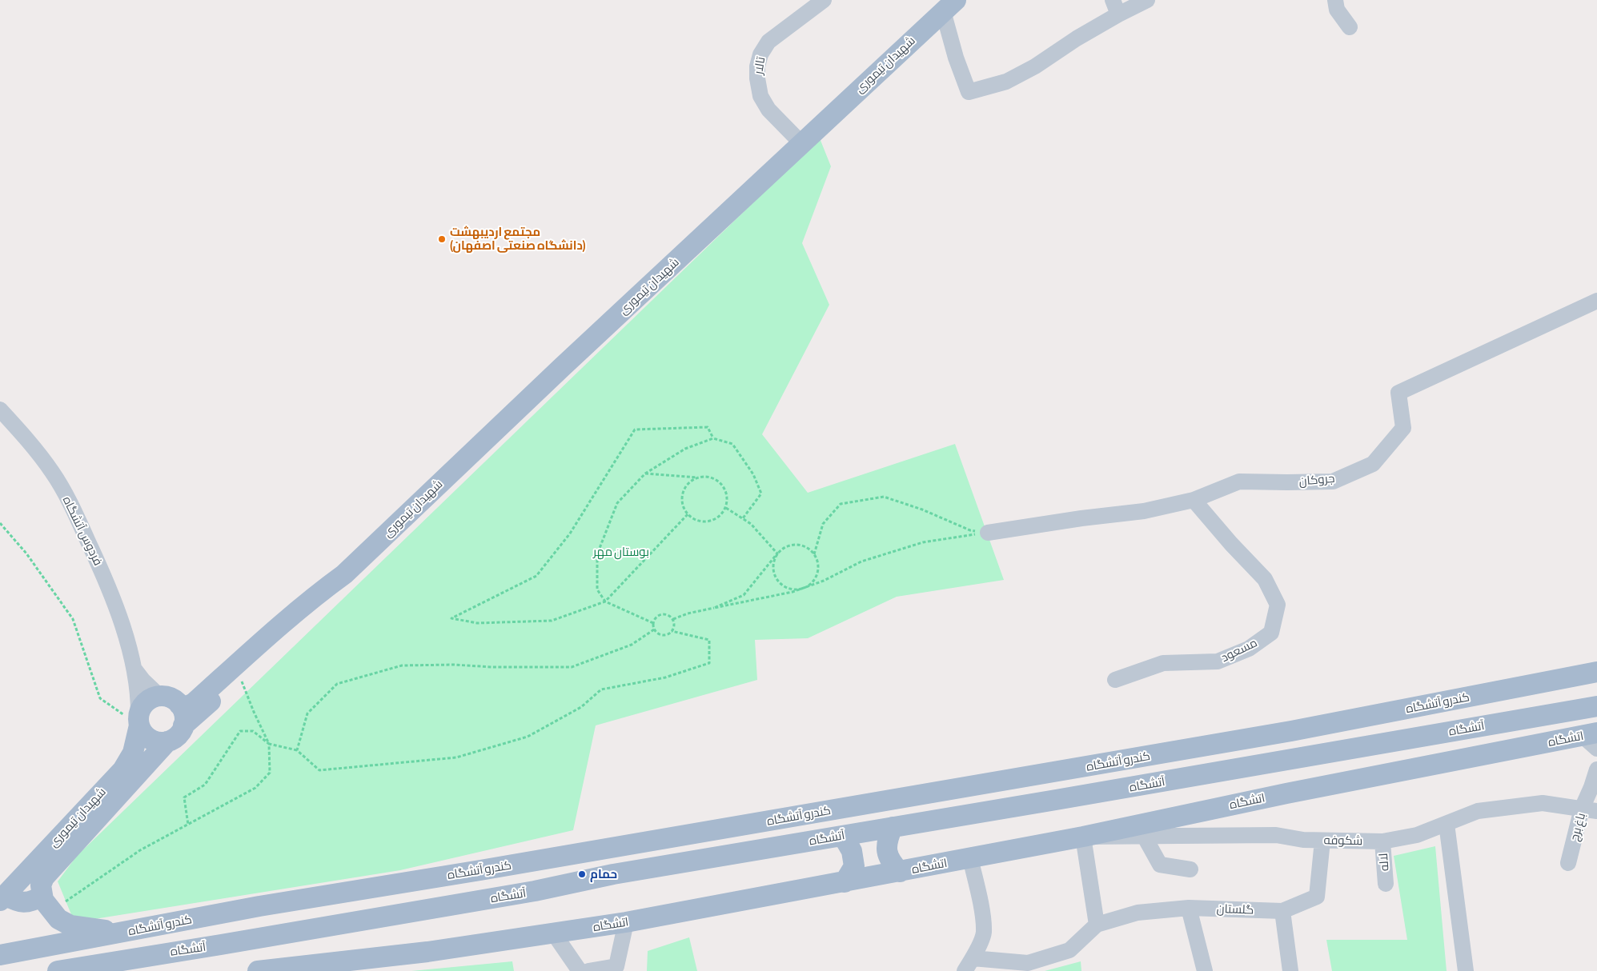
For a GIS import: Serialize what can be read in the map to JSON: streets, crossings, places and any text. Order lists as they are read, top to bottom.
{
  "streets": {
    "main road": [
      "شهیدان تیموری",
      "کندرو آتشگاه",
      "آتشگاه",
      "اتشگاه"
    ],
    "street": [
      "تالار",
      "جروکان",
      "فردوس آتشگاه",
      "مسعود",
      "باغ برج",
      "شکوفه",
      "لاله",
      "گلستان"
    ]
  },
  "crossings": [
    ["شهیدان تیموری", "تالار"],
    ["جروکان", "مسعود"],
    ["اتشگاه", "شکوفه"],
    ["باغ برج", "شکوفه"],
    ["شکوفه", "لاله"],
    ["شکوفه", "گلستان"]
  ],
  "parks": ["بوستان مهر"],
  "places": ["مجتمع اردیبهشت (دانشگاه صنعتی اصفهان)", "حمام"]
}
